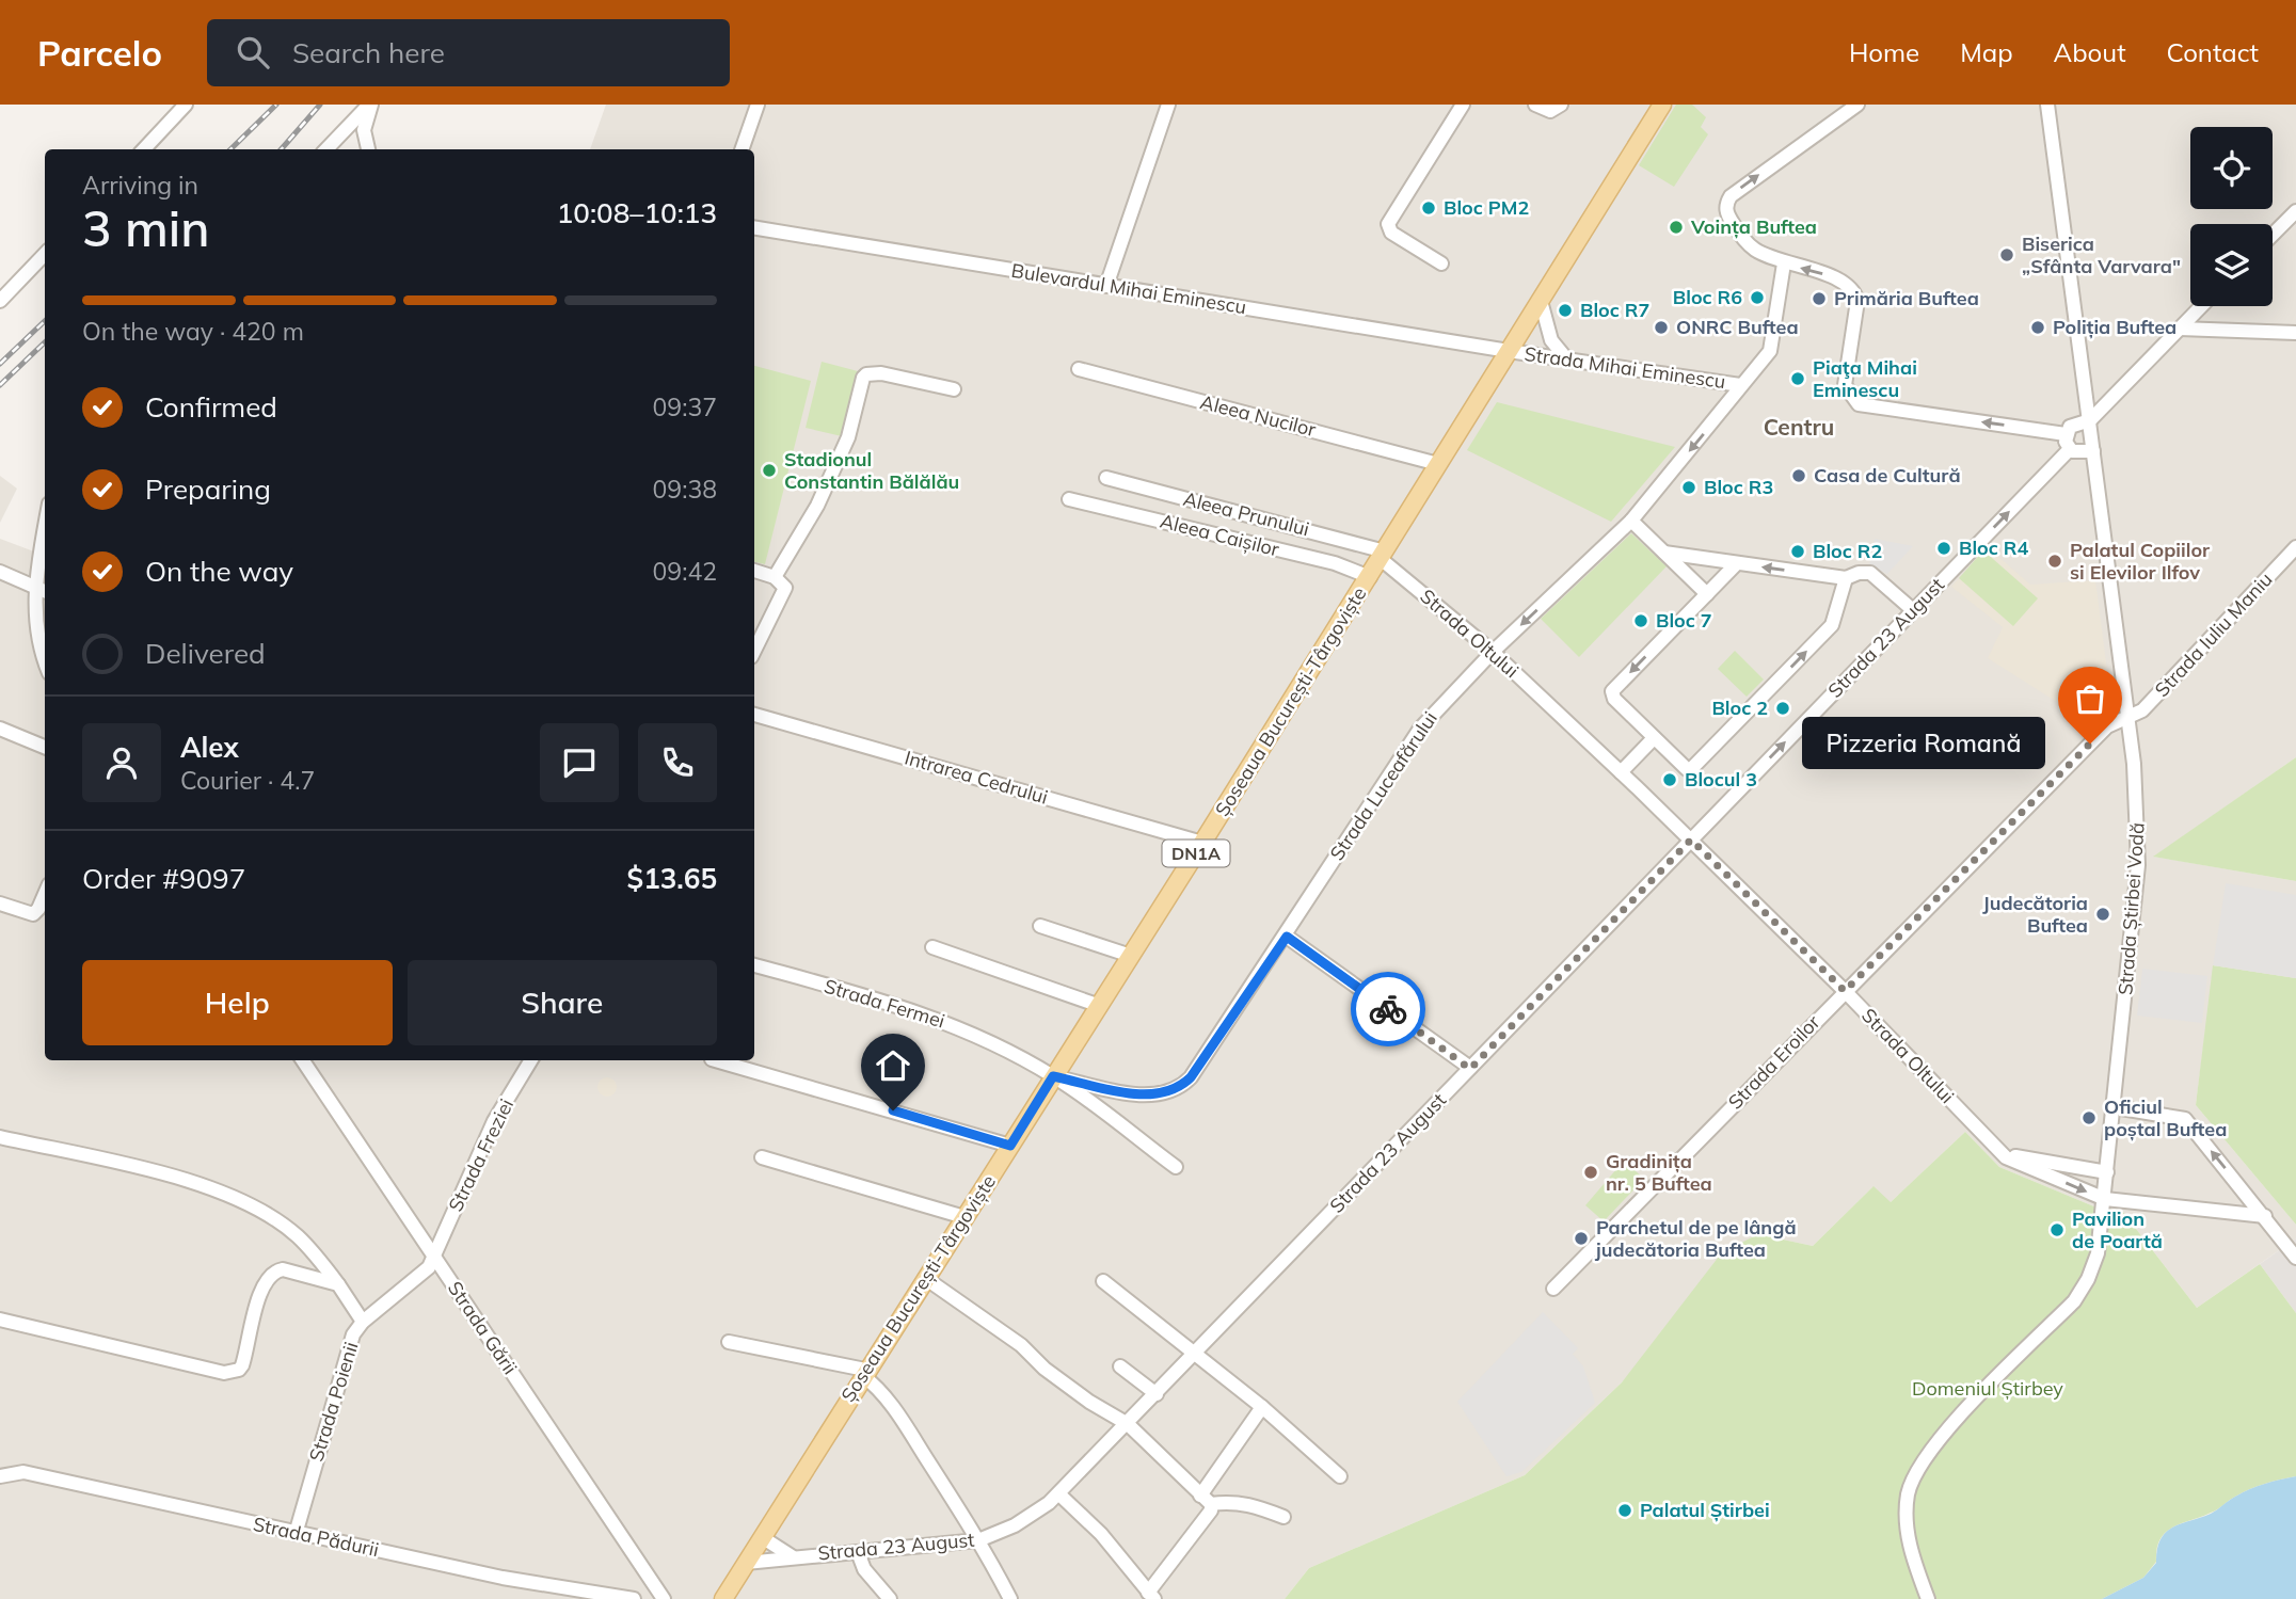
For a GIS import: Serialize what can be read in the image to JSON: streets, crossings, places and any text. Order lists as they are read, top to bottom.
{
  "streets": {
    "main road": ["Șoseaua București-Târgoviște", "DN1A"],
    "street": [
      "Bulevardul Mihai Eminescu",
      "Strada Mihai Eminescu",
      "Aleea Nucilor",
      "Aleea Prunului",
      "Aleea Caișilor",
      "Strada Oltului",
      "Strada Iuliu Maniu",
      "Strada 23 August",
      "Intrarea Cedrului",
      "Strada Luceafărului",
      "Strada Știrbei Vodă",
      "Strada Fermei",
      "Strada Eroilor",
      "Strada Freziei",
      "Strada Gării",
      "Strada Poienii",
      "Strada Pădurii"
    ]
  },
  "crossings": [
    ["Bulevardul Mihai Eminescu", "Strada Mihai Eminescu"],
    ["Bulevardul Mihai Eminescu", "Șoseaua București-Târgoviște"],
    ["Strada Mihai Eminescu", "Șoseaua București-Târgoviște"],
    ["Strada Mihai Eminescu", "Strada Luceafărului"],
    ["Aleea Nucilor", "Șoseaua București-Târgoviște"],
    ["Aleea Prunului", "Strada Oltului"],
    ["Aleea Prunului", "Șoseaua București-Târgoviște"],
    ["Aleea Caișilor", "Șoseaua București-Târgoviște"],
    ["Strada Oltului", "Strada 23 August"],
    ["Strada Oltului", "Șoseaua București-Târgoviște"],
    ["Strada Oltului", "Strada Luceafărului"],
    ["Strada Oltului", "Strada Știrbei Vodă"],
    ["Strada Oltului", "Strada Eroilor"],
    ["Strada Iuliu Maniu", "Strada Știrbei Vodă"],
    ["Strada Iuliu Maniu", "Strada Eroilor"],
    ["Strada 23 August", "Șoseaua București-Târgoviște"],
    ["Șoseaua București-Târgoviște", "Intrarea Cedrului"],
    ["Șoseaua București-Târgoviște", "Strada Luceafărului"],
    ["Șoseaua București-Târgoviște", "Strada Fermei"],
    ["Strada Luceafărului", "Strada Fermei"],
    ["Strada Știrbei Vodă", "Strada Eroilor"],
    ["Strada Freziei", "Strada Gării"],
    ["Strada Freziei", "Strada Poienii"],
    ["Strada Gării", "Strada Poienii"],
    ["Strada Poienii", "Strada Pădurii"]
  ],
  "one_way": ["Strada Luceafărului"],
  "districts": ["Centru"],
  "parks": ["Domeniul Știrbey"],
  "places": [
    "Bloc PM2",
    "Voința Buftea",
    "Biserica „Sfânta Varvara\"",
    "Bloc R6",
    "Primăria Buftea",
    "Bloc R7",
    "ONRC Buftea",
    "Poliția Buftea",
    "Piaţa Mihai Eminescu",
    "Stadionul Constantin Bălălău",
    "Casa de Cultură",
    "Bloc R3",
    "Bloc R4",
    "Bloc R2",
    "Palatul Copiilor si Elevilor Ilfov",
    "Bloc 7",
    "Bloc 2",
    "Pizzeria Romană",
    "Blocul 3",
    "Judecătoria Buftea",
    "Oficiul poștal Buftea",
    "Gradinița nr. 5 Buftea",
    "Pavilion de Poartă",
    "Parchetul de pe lângă judecătoria Buftea",
    "Palatul Știrbei"
  ],
  "page": {
    "header": "Parcelo",
    "search": "Search here",
    "nav": [
      "Home",
      "Map",
      "About",
      "Contact"
    ],
    "heading": ["3 min", "Arriving in", "10:08–10:13"],
    "panel": [
      "Alex",
      "Courier · 4.7",
      "Order #9097",
      "$13.65"
    ],
    "bar": "On the way · 420 m",
    "list": [
      ["Confirmed", "09:37"],
      ["Preparing", "09:38"],
      ["On the way", "09:42"],
      "Delivered"
    ],
    "bubble": "Pizzeria Romană",
    "buttons": ["Help", "Share"]
  }
}
